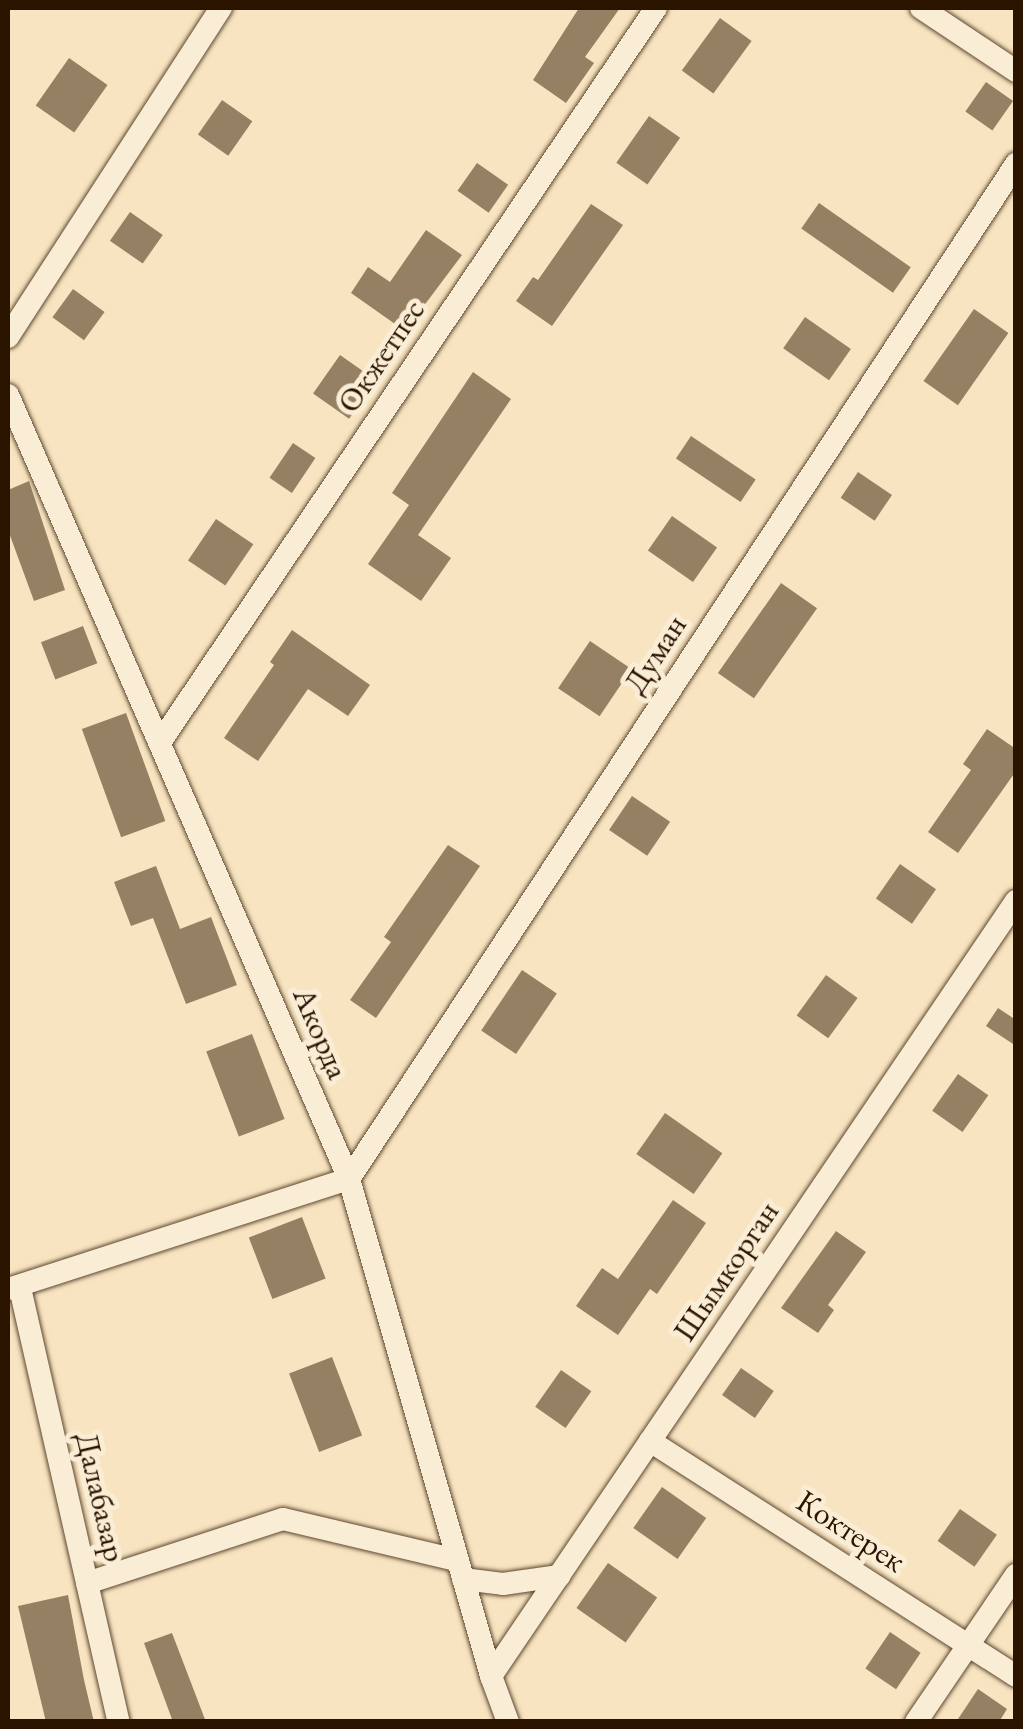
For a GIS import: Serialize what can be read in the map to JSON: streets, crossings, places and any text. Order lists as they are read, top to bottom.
{
  "streets": {
    "street": [
      "Окжетпес",
      "Думан",
      "Акорда",
      "Шымкорган",
      "Далабазар",
      "Коктерек"
    ]
  },
  "crossings": [
    ["Окжетпес", "Акорда"],
    ["Думан", "Акорда"],
    ["Акорда", "Шымкорган"],
    ["Шымкорган", "Коктерек"]
  ]
}
